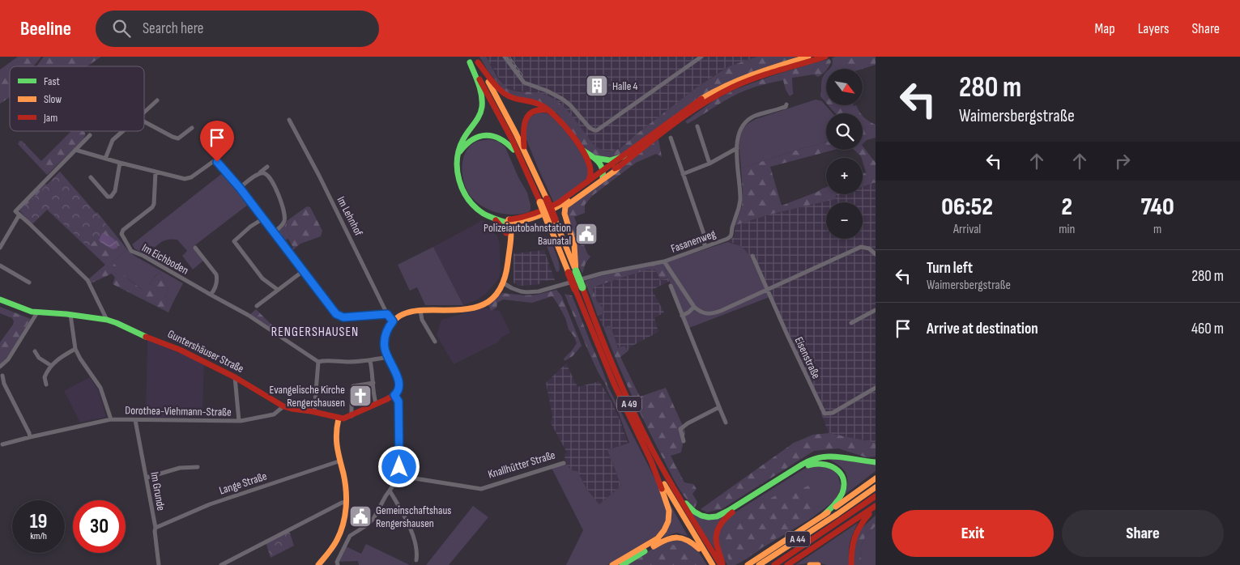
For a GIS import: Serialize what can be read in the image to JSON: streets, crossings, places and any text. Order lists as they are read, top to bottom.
{
  "streets": {
    "main road": ["Guntershäuser Straße", "A 49", "A 44"],
    "street": [
      "Im Lehnhof",
      "Fasanenweg",
      "Im Eichboden",
      "Eisenstraße",
      "Dorothea-Viehmann-Straße",
      "Knallhütter Straße",
      "Lange Straße",
      "Im Grunde"
    ]
  },
  "crossings": [
    ["Guntershäuser Straße", "Dorothea-Viehmann-Straße"],
    ["Dorothea-Viehmann-Straße", "Im Grunde"],
    ["Lange Straße", "Im Grunde"]
  ],
  "districts": ["RENGERSHAUSEN"],
  "places": {
    "building": ["Halle 4"],
    "public building": ["Polizeiautobahnstation Baunatal", "Gemeinschaftshaus Rengershausen"],
    "church": ["Evangelische Kirche Rengershausen"]
  },
  "legend": ["Fast", "Slow", "Jam"],
  "north": "bottom right",
  "page": {
    "header": "Beeline",
    "search": "Search here",
    "nav": ["Map", "Layers", "Share"],
    "turn": ["280 m", "Waimersbergstraße"],
    "map_buttons": ["+", "−"],
    "eta": [
      "06:52",
      "Arrival",
      "2",
      "min",
      "740",
      "m"
    ],
    "list": [
      {
        "name": "Turn left",
        "note": "Waimersbergstraße",
        "value": "280 m"
      },
      {
        "name": "Arrive at destination",
        "value": "460 m"
      }
    ],
    "speed": "19 km/h",
    "limit": "30",
    "buttons": ["Exit", "Share"]
  }
}
